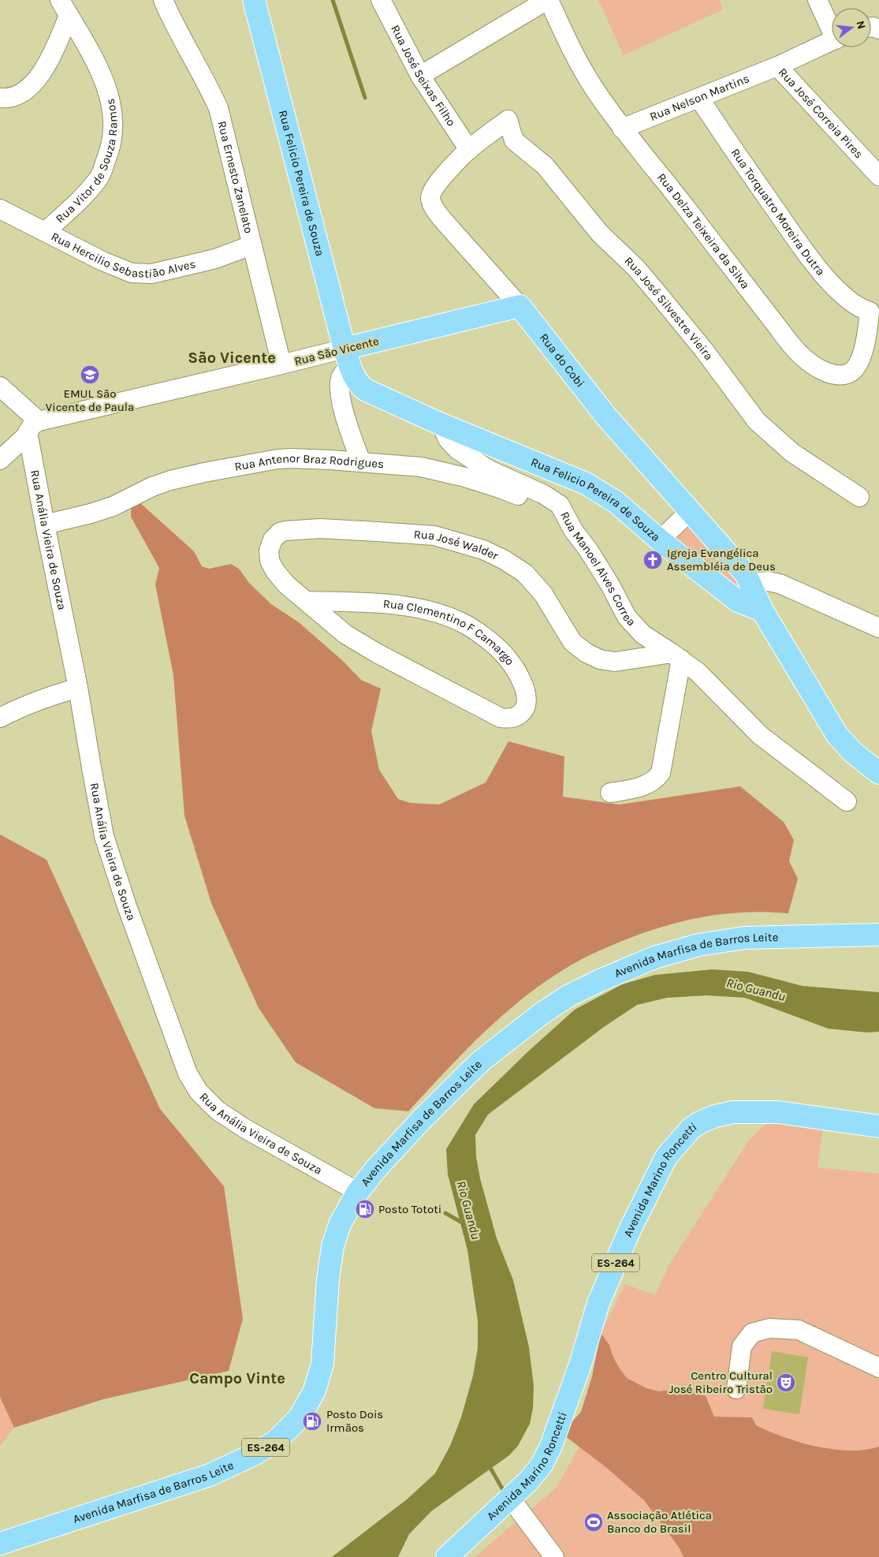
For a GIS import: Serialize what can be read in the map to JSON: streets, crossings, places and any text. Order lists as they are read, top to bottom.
{
  "streets": {
    "main road": [
      "Rua Felicio Pereira de Souza",
      "Rua São Vicente",
      "Rua do Cobi",
      "Avenida Marfisa de Barros Leite",
      "Avenida Marino Roncetti",
      "ES-264"
    ],
    "street": [
      "Rua José Seixas Filho",
      "Rua Nelson Martins",
      "Rua José Correia Pires",
      "Rua Vitor de Souza Ramos",
      "Rua Ernesto Zanelato",
      "Rua Torquatro Moreira Dutra",
      "Rua Delza Teixeira da Silva",
      "Rua Hercilio Sebastião Alves",
      "Rua José Silvestre Vieira",
      "Rua Antenor Braz Rodrigues",
      "Rua Anália Vieira de Souza",
      "Rua José Walder",
      "Rua Manoel Alves Correa",
      "Rua Clementino F Camargo"
    ]
  },
  "crossings": [
    ["Rua José Seixas Filho", "Rua Delza Teixeira da Silva"],
    ["Rua José Seixas Filho", "Rua do Cobi"],
    ["Rua Nelson Martins", "Rua José Correia Pires"],
    ["Rua Nelson Martins", "Rua Torquatro Moreira Dutra"],
    ["Rua Nelson Martins", "Rua Delza Teixeira da Silva"],
    ["Rua Vitor de Souza Ramos", "Rua Hercilio Sebastião Alves"],
    ["Rua Ernesto Zanelato", "Rua Hercilio Sebastião Alves"],
    ["Rua Ernesto Zanelato", "Rua São Vicente"],
    ["Rua Felicio Pereira de Souza", "Rua São Vicente"],
    ["Rua Felicio Pereira de Souza", "Rua do Cobi"],
    ["Rua Felicio Pereira de Souza", "Rua Manoel Alves Correa"],
    ["Rua Torquatro Moreira Dutra", "Rua Delza Teixeira da Silva"],
    ["Rua José Silvestre Vieira", "Rua do Cobi"],
    ["Rua São Vicente", "Rua do Cobi"],
    ["Rua São Vicente", "Rua Anália Vieira de Souza"],
    ["Rua Antenor Braz Rodrigues", "Rua Anália Vieira de Souza"],
    ["Rua Antenor Braz Rodrigues", "Rua Manoel Alves Correa"],
    ["Rua Anália Vieira de Souza", "Avenida Marfisa de Barros Leite"],
    ["Rua José Walder", "Rua Manoel Alves Correa"],
    ["Rua José Walder", "Rua Clementino F Camargo"]
  ],
  "districts": ["São Vicente", "Campo Vinte"],
  "water": ["Rio Guandu"],
  "places": {
    "school or university": ["EMUL São Vicente de Paula"],
    "church": ["Igreja Evangélica Assembléia de Deus"],
    "fuel station": ["Posto Tototi", "Posto Dois Irmãos"],
    "theatre": ["Centro Cultural José Ribeiro Tristão"],
    "sports": ["Associação Atlética Banco do Brasil"]
  },
  "north": "right"
}
